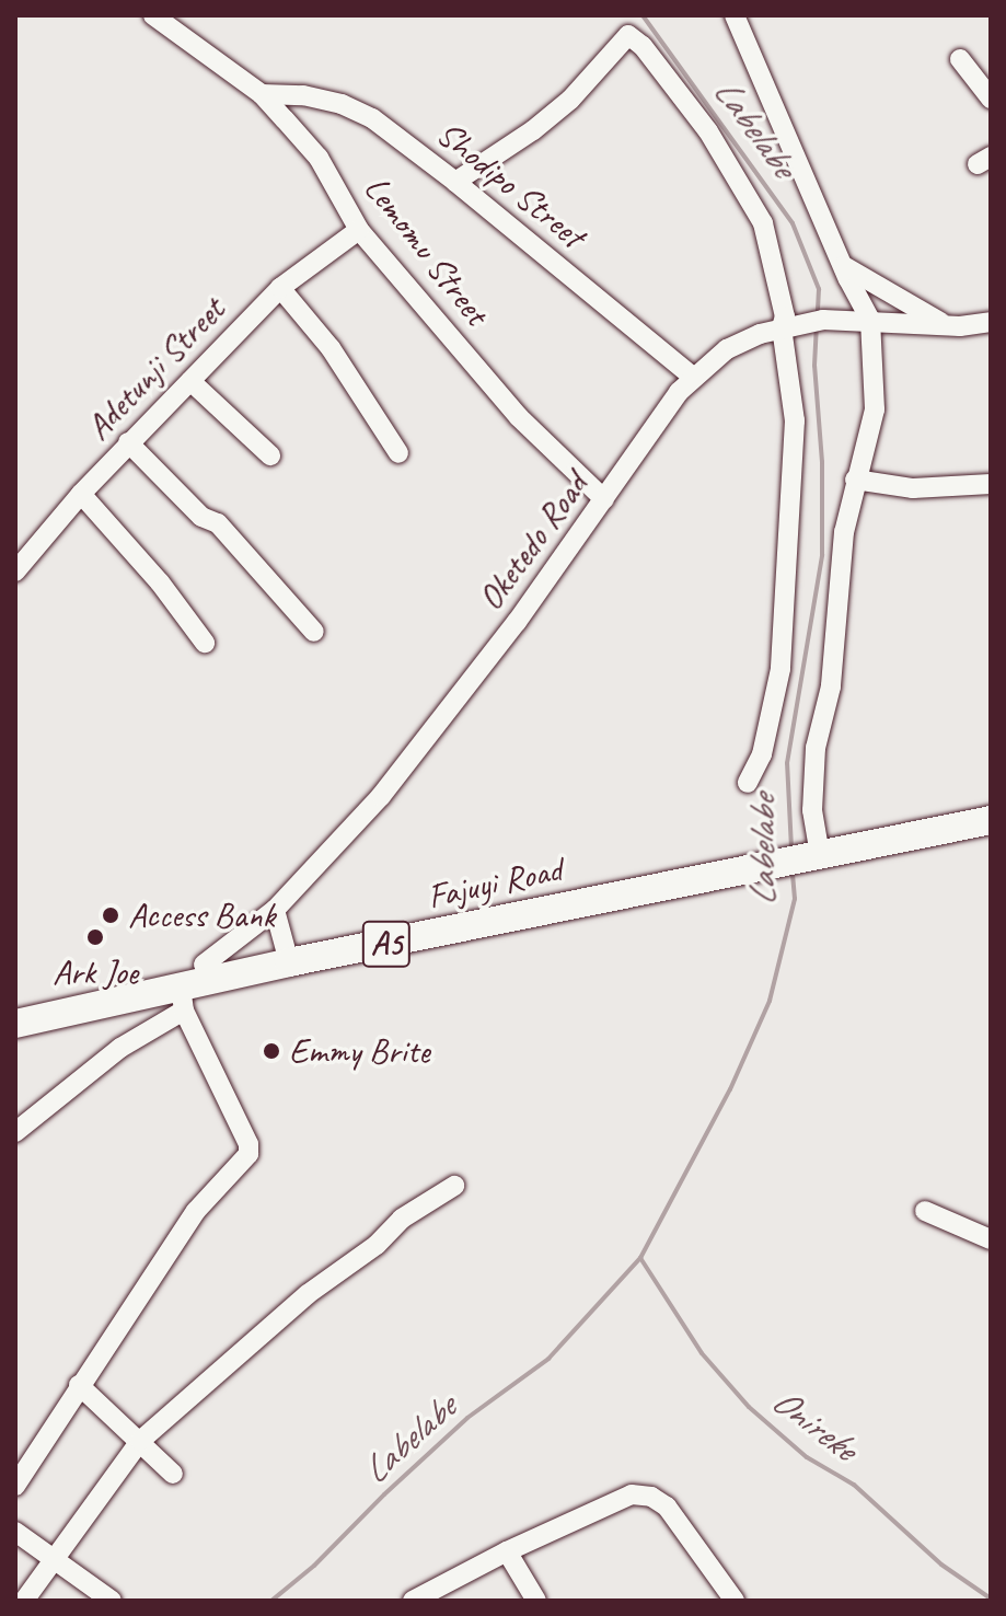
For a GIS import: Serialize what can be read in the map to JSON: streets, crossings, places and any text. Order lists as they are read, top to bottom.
{
  "streets": {
    "highway": ["Fajuyi Road", "A5"],
    "street": [
      "Shodipo Street",
      "Lemomu Street",
      "Adetunji Street",
      "Oketedo Road"
    ]
  },
  "crossings": [
    ["Shodipo Street", "Lemomu Street"],
    ["Shodipo Street", "Oketedo Road"],
    ["Lemomu Street", "Adetunji Street"],
    ["Lemomu Street", "Oketedo Road"],
    ["Oketedo Road", "Fajuyi Road"]
  ],
  "water": ["Labelabe", "Onireke"],
  "places": ["Access Bank", "Ark Joe", "Emmy Brite"]
}
